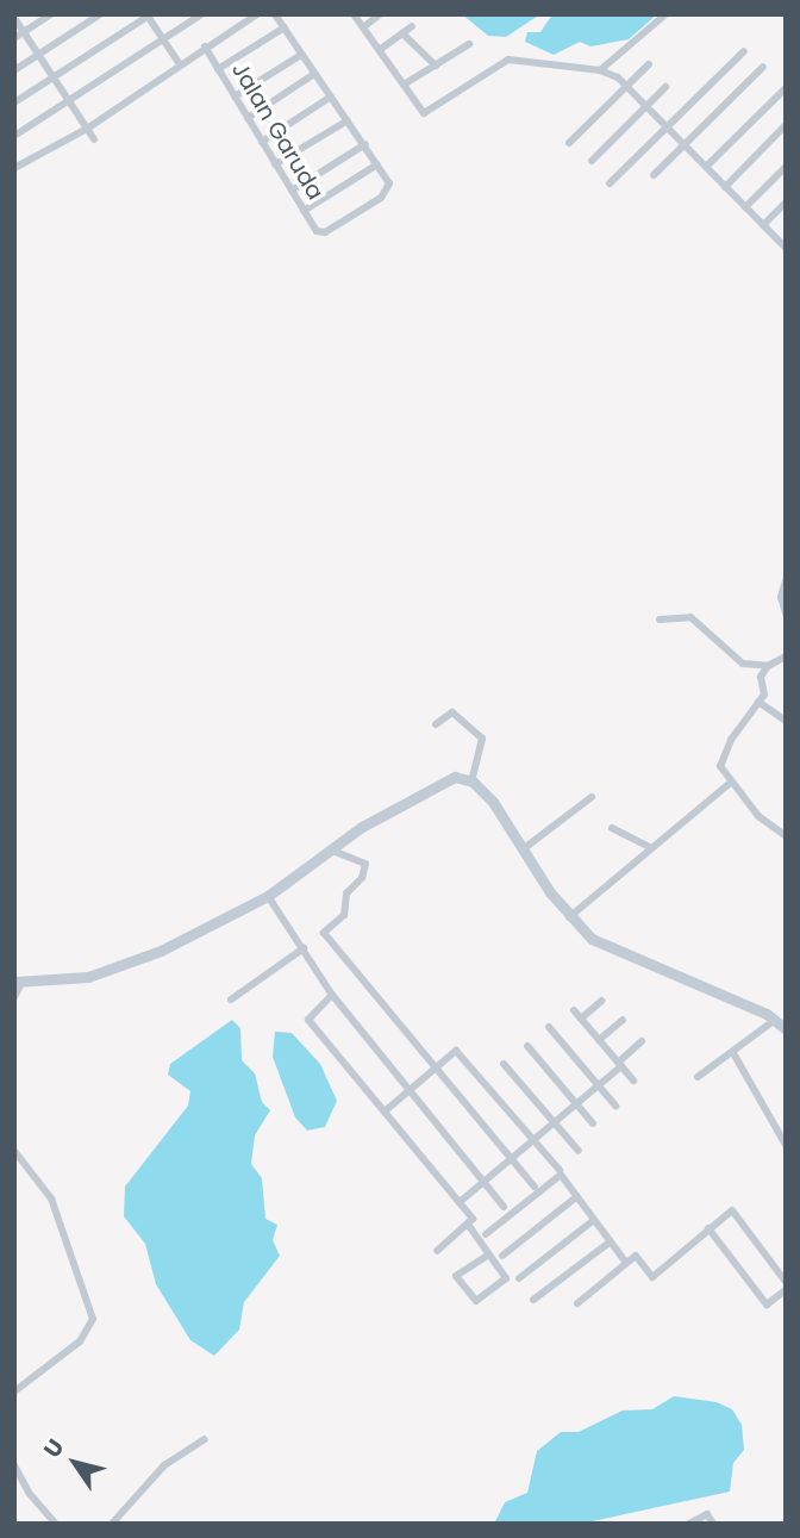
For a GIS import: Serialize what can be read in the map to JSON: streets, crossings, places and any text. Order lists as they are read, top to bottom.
{
  "streets": {
    "street": ["Jalan Garuda"]
  },
  "north": "top left"
}
